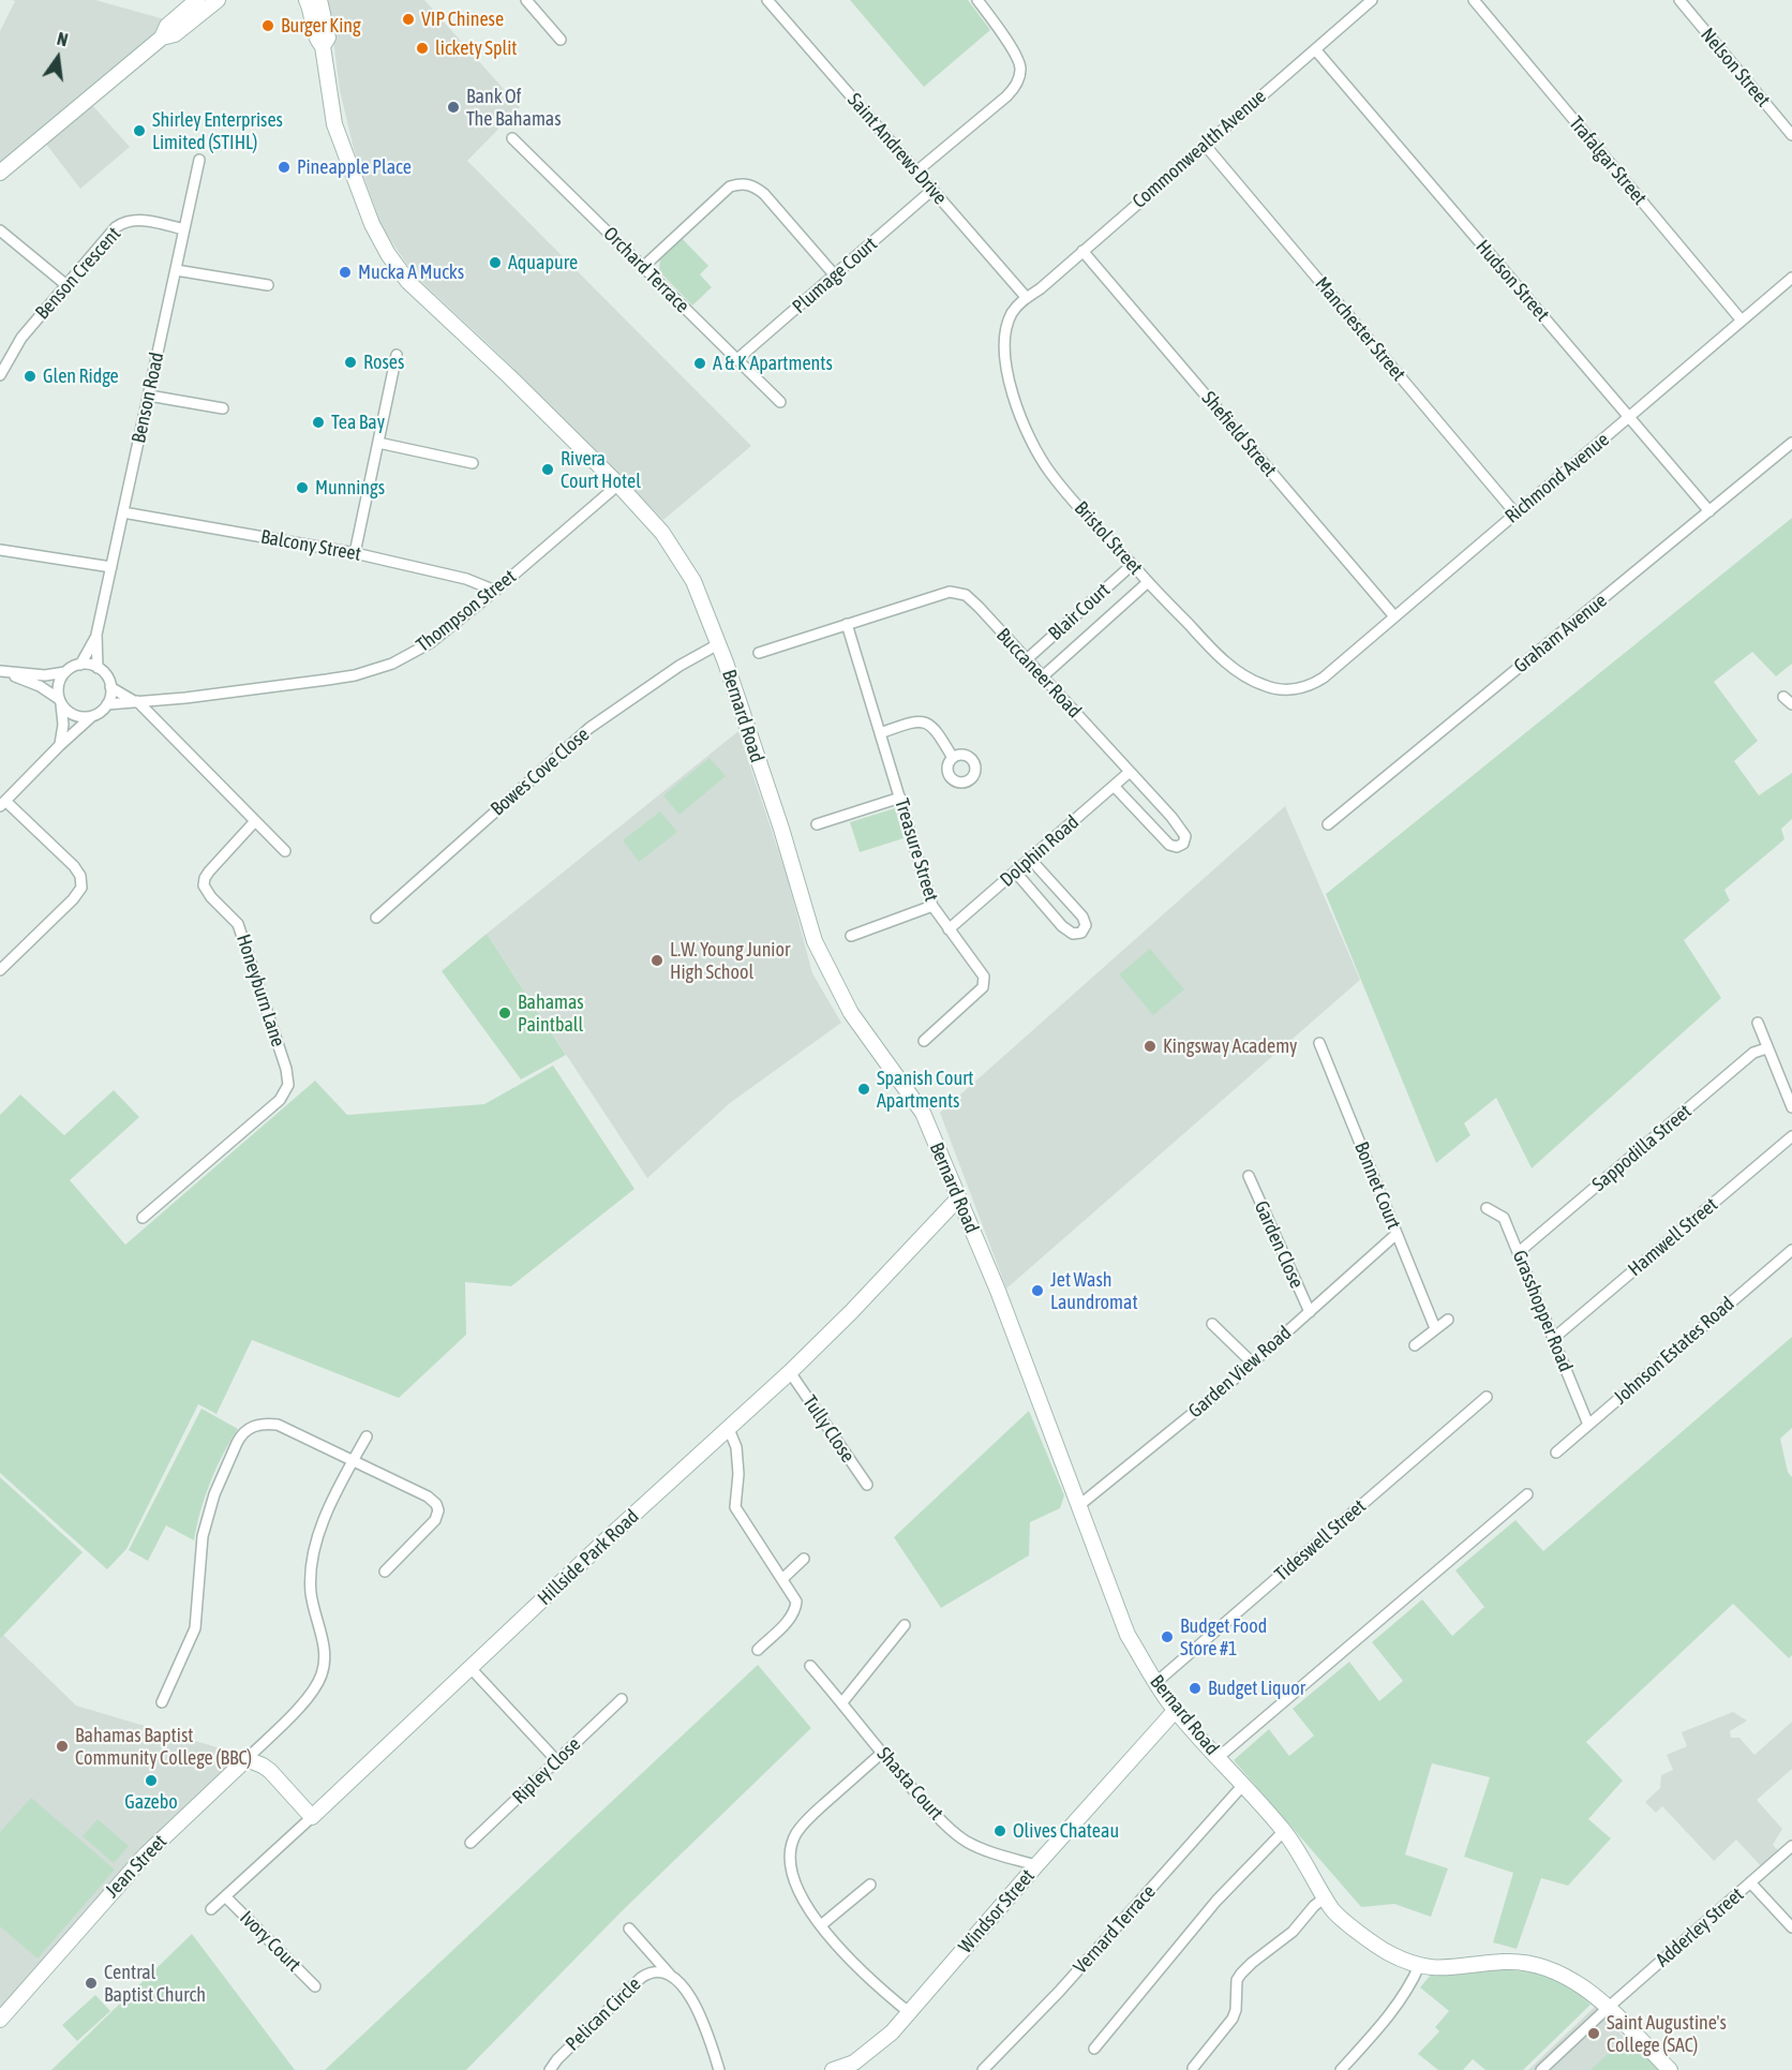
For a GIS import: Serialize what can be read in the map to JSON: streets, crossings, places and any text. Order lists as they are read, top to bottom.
{
  "streets": {
    "main road": [
      "Bernard Road",
      "Hillside Park Road",
      "Jean Street",
      "Windsor Street"
    ],
    "street": [
      "Nelson Street",
      "Saint Andrews Drive",
      "Commonwealth Avenue",
      "Trafalgar Street",
      "Orchard Terrace",
      "Benson Crescent",
      "Plumage Court",
      "Hudson Street",
      "Manchester Street",
      "Benson Road",
      "Shefield Street",
      "Richmond Avenue",
      "Bristol Street",
      "Balcony Street",
      "Thompson Street",
      "Blair Court",
      "Graham Avenue",
      "Buccaneer Road",
      "Bowes Cove Close",
      "Treasure Street",
      "Dolphin Road",
      "Honeyburn Lane",
      "Sappodilla Street",
      "Bonnet Court",
      "Hamwell Street",
      "Garden Close",
      "Grasshopper Road",
      "Johnson Estates Road",
      "Garden View Road",
      "Tully Close",
      "Tideswell Street",
      "Ripley Close",
      "Shasta Court",
      "Adderley Street",
      "Vernard Terrace",
      "Ivory Court",
      "Pelican Circle"
    ]
  },
  "crossings": [
    ["Saint Andrews Drive", "Commonwealth Avenue"],
    ["Saint Andrews Drive", "Plumage Court"],
    ["Saint Andrews Drive", "Bristol Street"],
    ["Commonwealth Avenue", "Hudson Street"],
    ["Commonwealth Avenue", "Manchester Street"],
    ["Commonwealth Avenue", "Shefield Street"],
    ["Commonwealth Avenue", "Bristol Street"],
    ["Trafalgar Street", "Richmond Avenue"],
    ["Orchard Terrace", "Plumage Court"],
    ["Benson Crescent", "Benson Road"],
    ["Hudson Street", "Richmond Avenue"],
    ["Hudson Street", "Graham Avenue"],
    ["Manchester Street", "Richmond Avenue"],
    ["Benson Road", "Balcony Street"],
    ["Shefield Street", "Richmond Avenue"],
    ["Richmond Avenue", "Bristol Street"],
    ["Bristol Street", "Blair Court"],
    ["Balcony Street", "Thompson Street"],
    ["Thompson Street", "Bernard Road"],
    ["Blair Court", "Buccaneer Road"],
    ["Buccaneer Road", "Treasure Street"],
    ["Buccaneer Road", "Dolphin Road"],
    ["Bernard Road", "Bowes Cove Close"],
    ["Bernard Road", "Garden View Road"],
    ["Bernard Road", "Tideswell Street"],
    ["Bernard Road", "Hillside Park Road"],
    ["Bernard Road", "Windsor Street"],
    ["Bernard Road", "Adderley Street"],
    ["Bernard Road", "Vernard Terrace"],
    ["Treasure Street", "Dolphin Road"],
    ["Sappodilla Street", "Grasshopper Road"],
    ["Bonnet Court", "Garden View Road"],
    ["Hamwell Street", "Grasshopper Road"],
    ["Garden Close", "Garden View Road"],
    ["Grasshopper Road", "Johnson Estates Road"],
    ["Tully Close", "Hillside Park Road"],
    ["Hillside Park Road", "Ivory Court"],
    ["Shasta Court", "Windsor Street"]
  ],
  "places": [
    "VIP Chinese",
    "Burger King",
    "lickety Split",
    "Bank Of The Bahamas",
    "Shirley Enterprises Limited (STIHL)",
    "Pineapple Place",
    "Aquapure",
    "Mucka A Mucks",
    "Roses",
    "A & K Apartments",
    "Glen Ridge",
    "Tea Bay",
    "Rivera Court Hotel",
    "Munnings",
    "L.W. Young Junior High School",
    "Bahamas Paintball",
    "Kingsway Academy",
    "Spanish Court Apartments",
    "Jet Wash Laundromat",
    "Budget Food Store #1",
    "Budget Liquor",
    "Bahamas Baptist Community College (BBC)",
    "Gazebo",
    "Olives Chateau",
    "Central Baptist Church",
    "Saint Augustine's College (SAC)"
  ],
  "north": "top"
}
